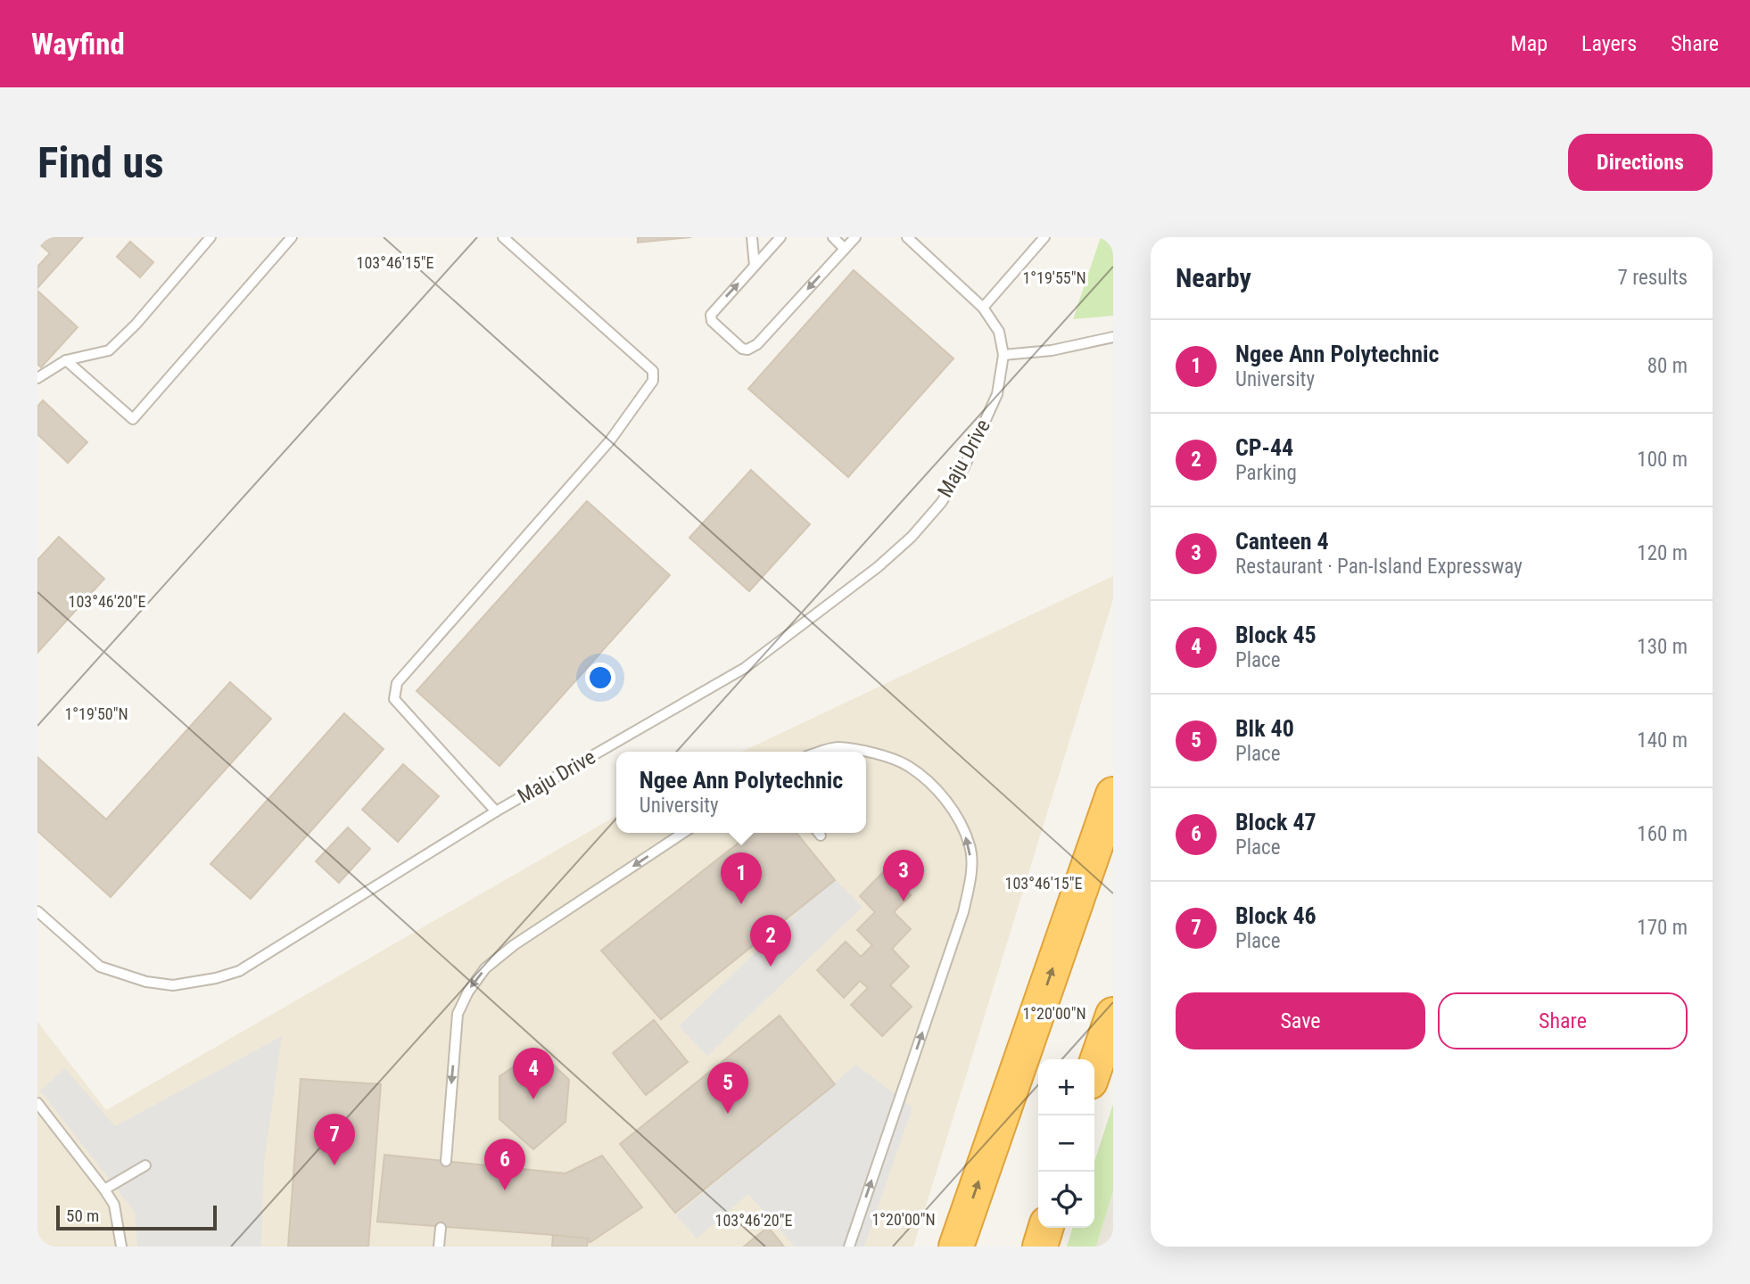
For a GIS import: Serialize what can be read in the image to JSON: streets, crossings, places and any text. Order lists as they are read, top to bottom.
{
  "streets": {
    "lane": ["Maju Drive"]
  },
  "scale_bar": "50 m",
  "page": {
    "header": "Wayfind",
    "nav": ["Map", "Layers", "Share"],
    "buttons": [
      "Directions",
      ["Save", "Share"]
    ],
    "title": "Find us",
    "heading": ["Nearby", "7 results"],
    "list": [
      {
        "mark": "1",
        "name": "Ngee Ann Polytechnic",
        "note": "University",
        "value": "80 m"
      },
      {
        "mark": "2",
        "name": "CP-44",
        "note": "Parking",
        "value": "100 m"
      },
      {
        "mark": "3",
        "name": "Canteen 4",
        "note": "Restaurant · Pan-Island Expressway",
        "value": "120 m"
      },
      {
        "mark": "4",
        "name": "Block 45",
        "note": "Place",
        "value": "130 m"
      },
      {
        "mark": "5",
        "name": "Blk 40",
        "note": "Place",
        "value": "140 m"
      },
      {
        "mark": "6",
        "name": "Block 47",
        "note": "Place",
        "value": "160 m"
      },
      {
        "mark": "7",
        "name": "Block 46",
        "note": "Place",
        "value": "170 m"
      }
    ],
    "popup": ["Ngee Ann Polytechnic", "University"],
    "pins": [
      "3",
      "1",
      "2",
      "4",
      "5",
      "7",
      "6"
    ],
    "map_buttons": ["+", "−"],
    "scale": "50 m"
  },
  "coordinates": [
    "103°46'15\"E",
    "1°19'55\"N",
    "103°46'20\"E",
    "1°19'50\"N",
    "1°20'00\"N"
  ]
}
